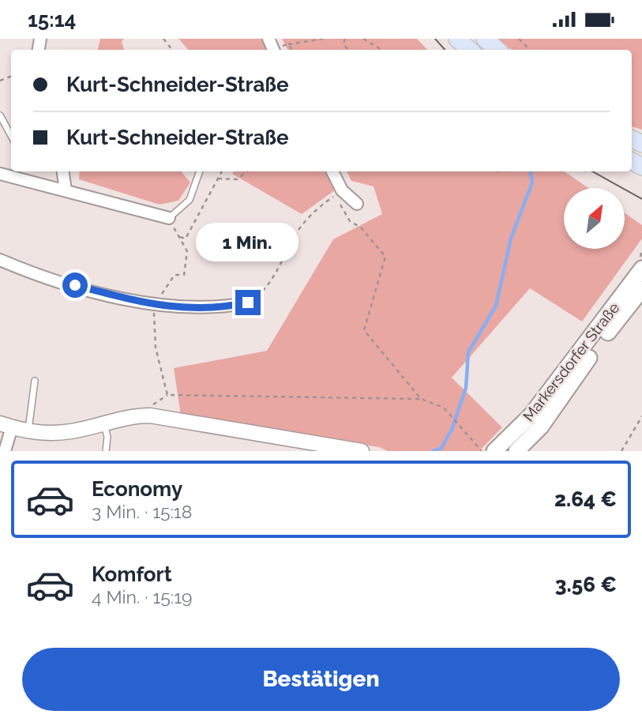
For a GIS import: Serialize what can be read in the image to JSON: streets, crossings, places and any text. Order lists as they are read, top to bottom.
{
  "streets": {
    "main road": ["Markersdorfer Straße"]
  },
  "north": "top right",
  "page": {
    "status": "15:14",
    "banner": ["Kurt-Schneider-Straße", "Kurt-Schneider-Straße"],
    "bubble": "1 Min.",
    "list": [
      {
        "name": "Economy",
        "note": "3 Min. · 15:18",
        "value": "2.64 €"
      },
      {
        "name": "Komfort",
        "note": "4 Min. · 15:19",
        "value": "3.56 €"
      }
    ],
    "buttons": "Bestätigen"
  }
}
